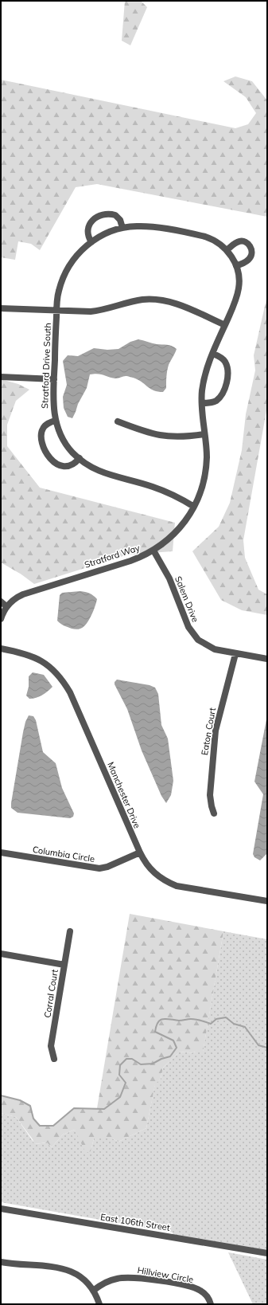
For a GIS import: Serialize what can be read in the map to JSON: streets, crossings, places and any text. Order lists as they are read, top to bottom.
{
  "streets": {
    "street": [
      "Stratford Drive South",
      "Stratford Way",
      "Salem Drive",
      "Eaton Court",
      "Manchester Drive",
      "Columbia Circle",
      "Corral Court",
      "East 106th Street",
      "Hillview Circle"
    ]
  },
  "crossings": [
    ["Stratford Drive South", "Stratford Way"],
    ["Stratford Way", "Salem Drive"],
    ["Salem Drive", "Eaton Court"],
    ["Manchester Drive", "Columbia Circle"]
  ]
}
